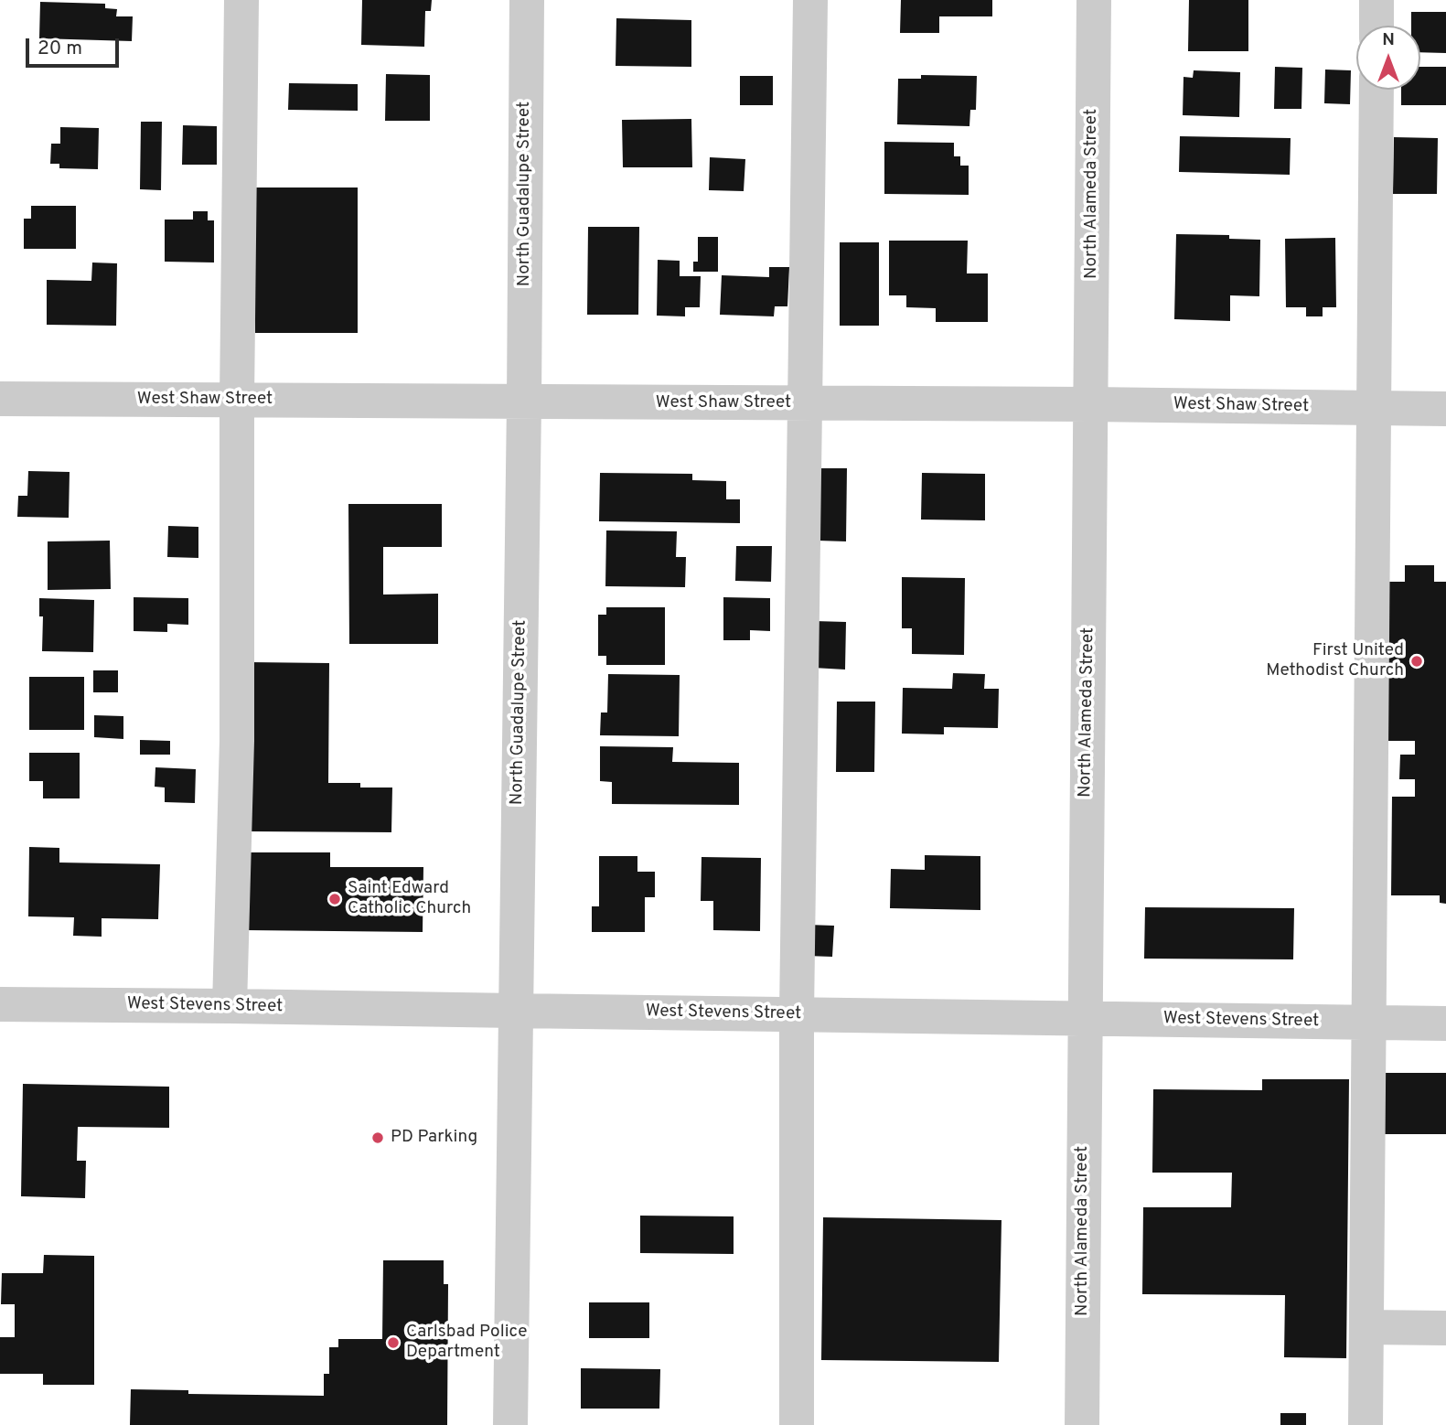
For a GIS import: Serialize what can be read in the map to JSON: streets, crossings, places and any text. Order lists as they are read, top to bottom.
{
  "streets": {
    "street": [
      "North Guadalupe Street",
      "North Alameda Street",
      "West Shaw Street",
      "West Stevens Street"
    ]
  },
  "crossings": [
    ["North Guadalupe Street", "West Shaw Street"],
    ["North Guadalupe Street", "West Stevens Street"],
    ["North Alameda Street", "West Shaw Street"],
    ["North Alameda Street", "West Stevens Street"]
  ],
  "places": [
    "First United Methodist Church",
    "Saint Edward Catholic Church",
    "PD Parking",
    "Carlsbad Police Department"
  ],
  "scale_bar": "20 m",
  "north": "top"
}
